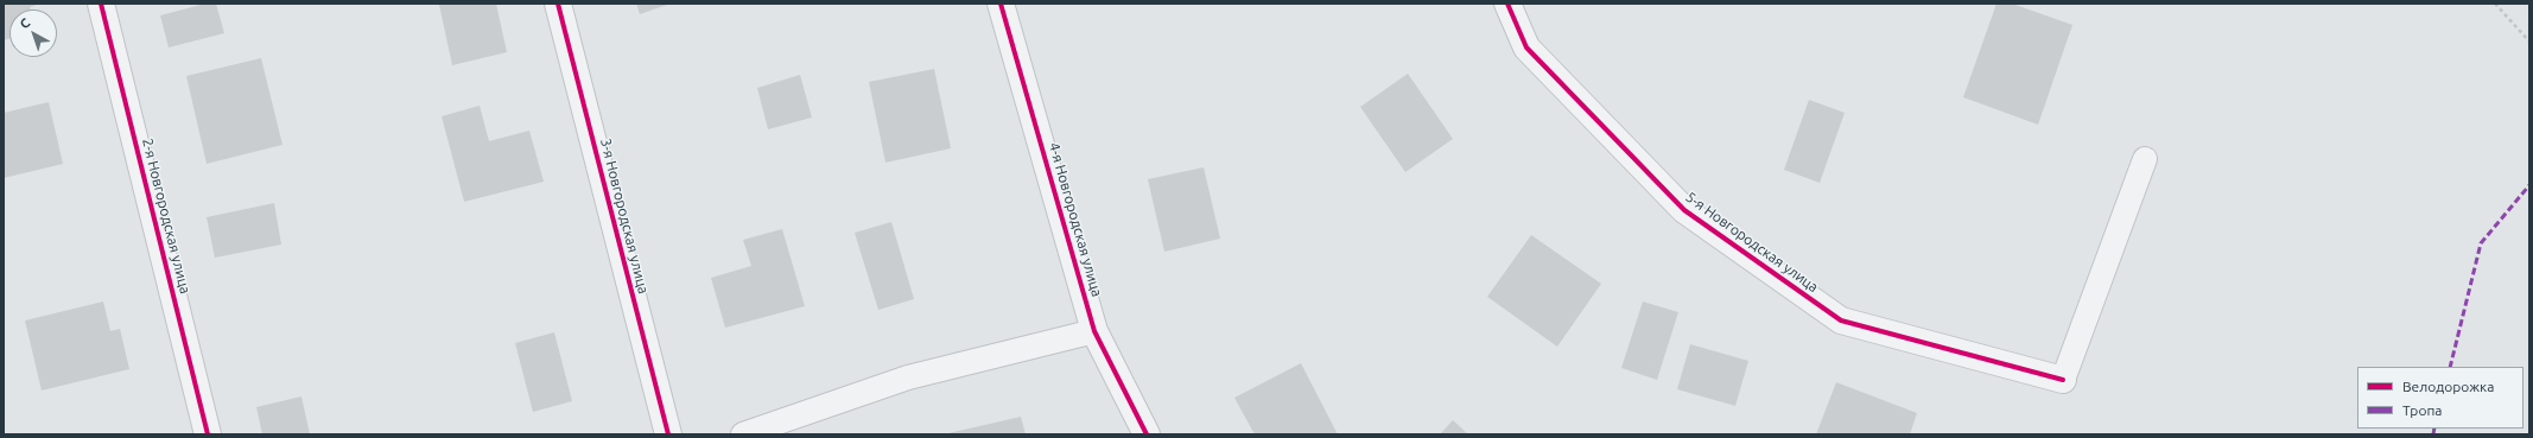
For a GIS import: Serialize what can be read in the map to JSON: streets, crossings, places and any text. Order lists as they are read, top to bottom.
{
  "streets": {
    "street": [
      "2-я Новгородская улица",
      "3-я Новгородская улица",
      "4-я Новгородская улица",
      "5-я Новгородская улица"
    ]
  },
  "legend": ["Велодорожка", "Тропа"],
  "north": "top left"
}
